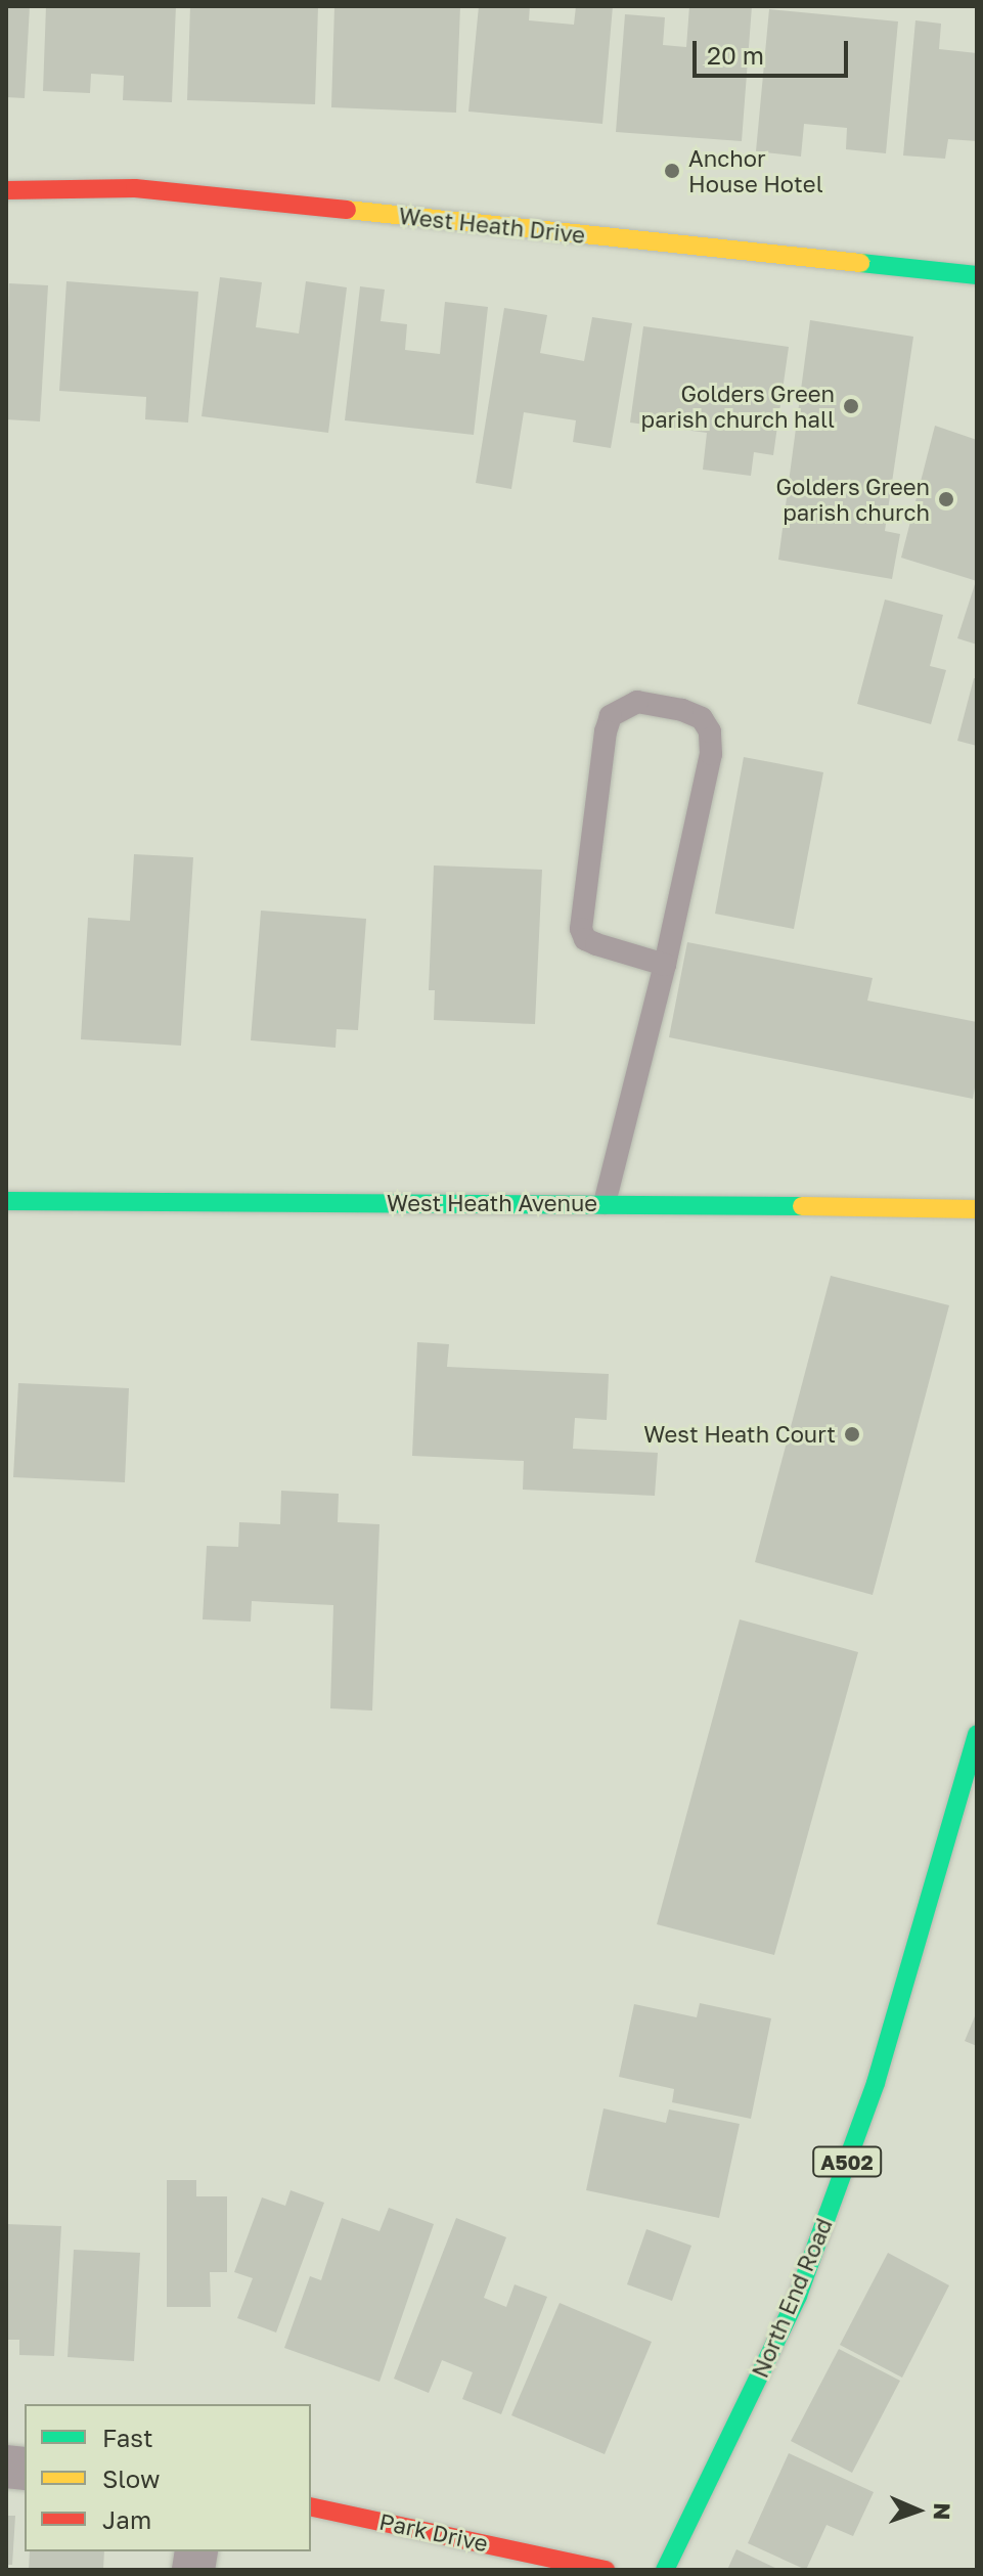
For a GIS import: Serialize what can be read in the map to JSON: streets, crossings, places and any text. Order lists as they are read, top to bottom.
{
  "streets": {
    "street": [
      "West Heath Drive",
      "West Heath Avenue",
      "A502",
      "North End Road",
      "Park Drive"
    ]
  },
  "places": [
    "Anchor House Hotel",
    "Golders Green parish church hall",
    "Golders Green parish church",
    "West Heath Court"
  ],
  "legend": ["Fast", "Slow", "Jam"],
  "scale_bar": "20 m",
  "north": "right"
}
